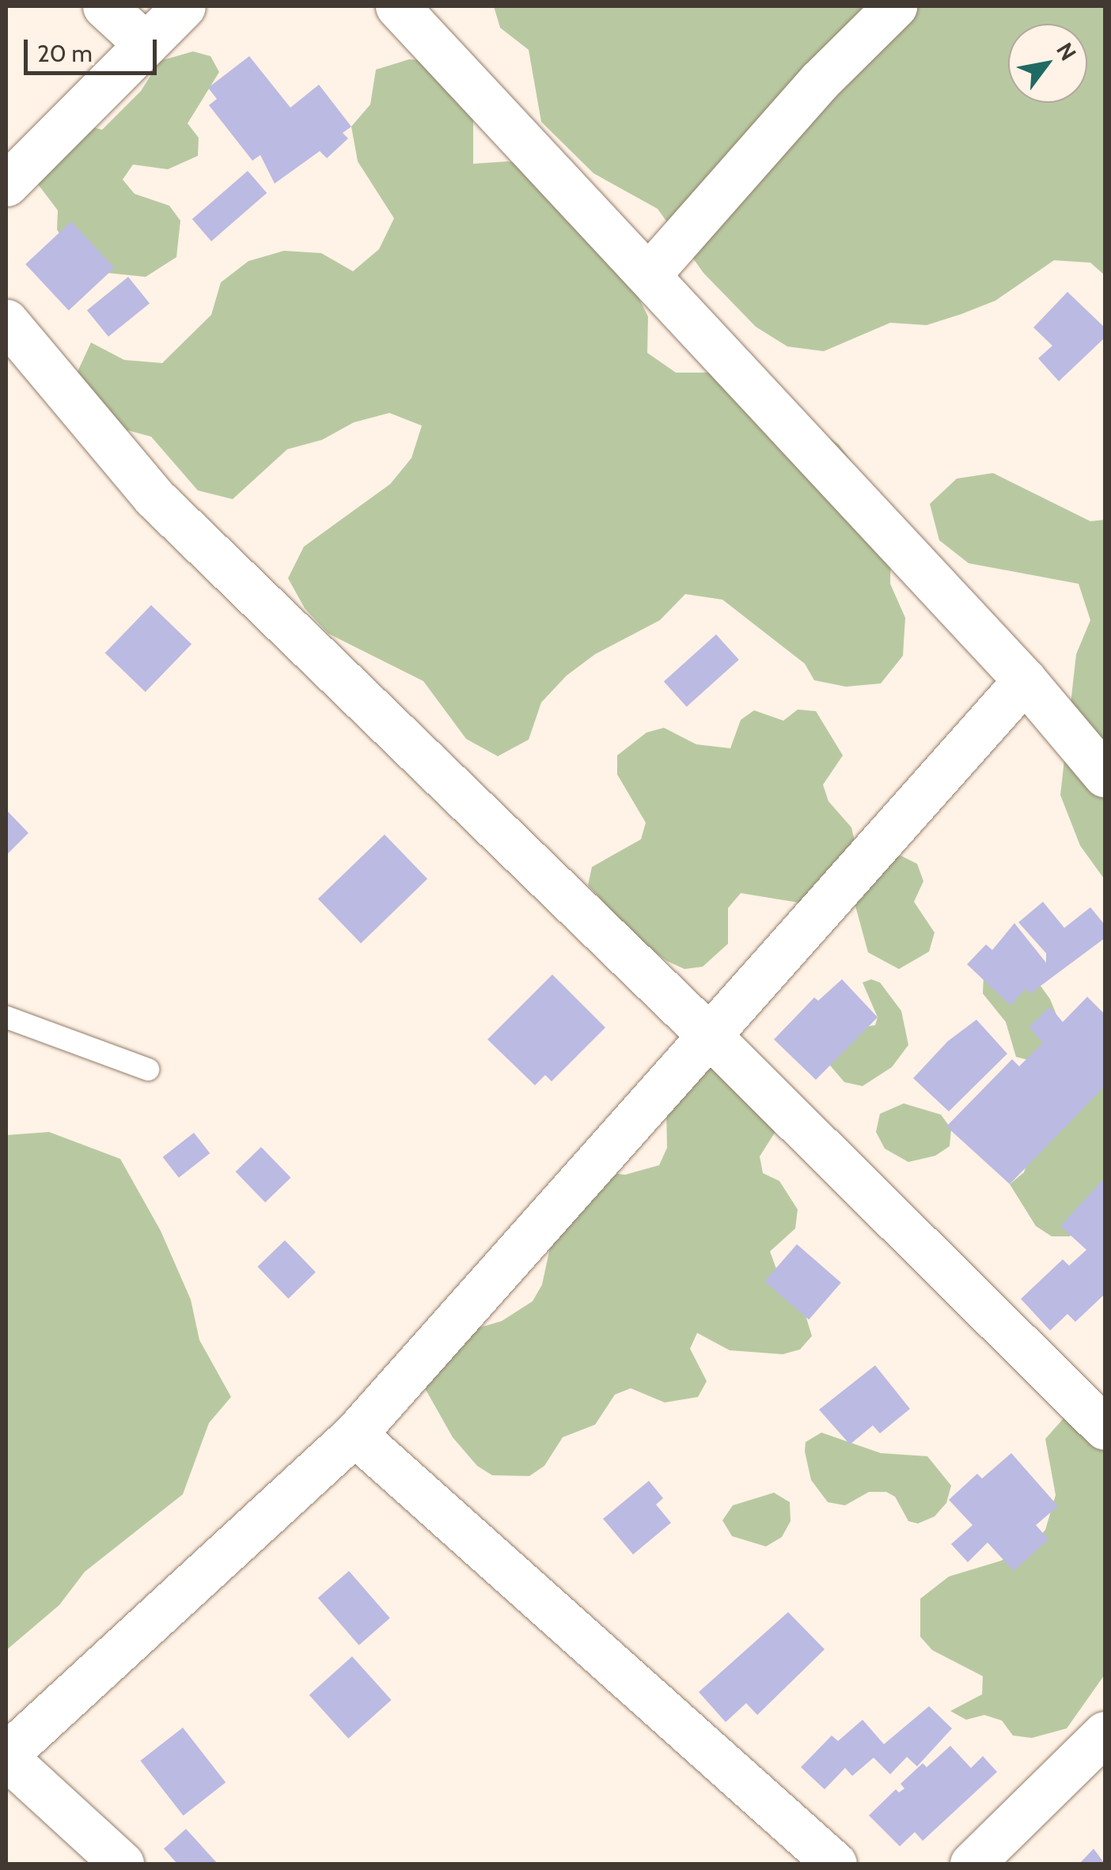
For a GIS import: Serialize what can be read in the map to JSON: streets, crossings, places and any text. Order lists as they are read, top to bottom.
{
  "scale_bar": "20 m",
  "north": "top right"
}
